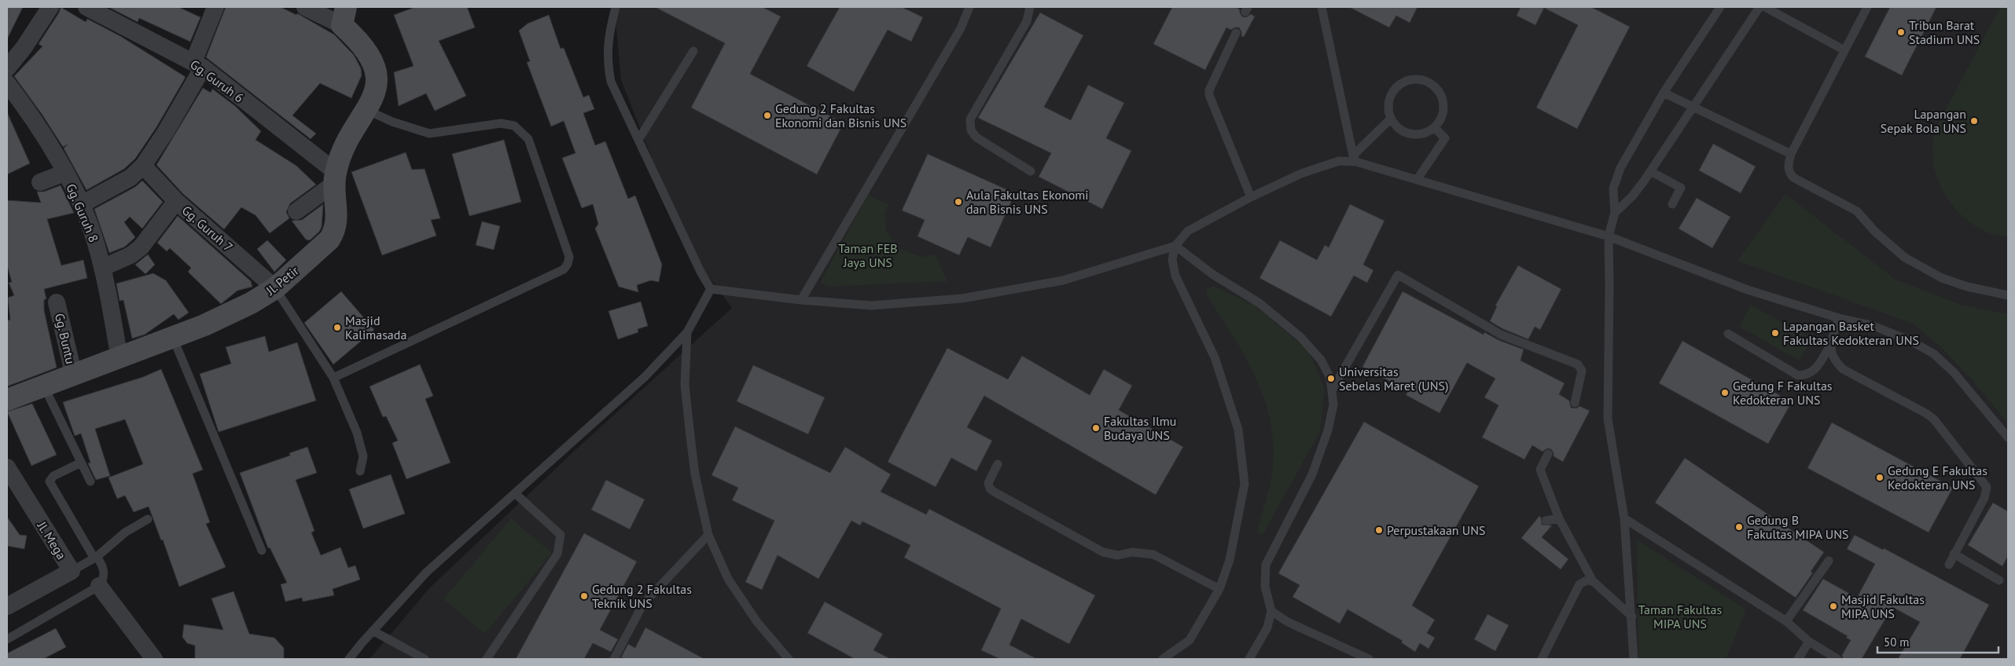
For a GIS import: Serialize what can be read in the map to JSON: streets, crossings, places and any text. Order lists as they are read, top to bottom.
{
  "streets": {
    "main road": ["Jl. Petir"],
    "street": [
      "Gg. Guruh 6",
      "Gg. Guruh 8",
      "Gg. Guruh 7",
      "Gg. Buntu",
      "Jl. Mega"
    ]
  },
  "crossings": [
    ["Gg. Guruh 6", "Jl. Petir"],
    ["Gg. Guruh 8", "Jl. Petir"],
    ["Gg. Guruh 7", "Jl. Petir"],
    ["Jl. Petir", "Gg. Buntu"]
  ],
  "parks": ["Taman FEB Jaya UNS", "Taman Fakultas MIPA UNS"],
  "places": [
    "Tribun Barat Stadium UNS",
    "Gedung 2 Fakultas Ekonomi dan Bisnis UNS",
    "Lapangan Sepak Bola UNS",
    "Aula Fakultas Ekonomi dan Bisnis UNS",
    "Masjid Kalimasada",
    "Lapangan Basket Fakultas Kedokteran UNS",
    "Universitas Sebelas Maret (UNS)",
    "Gedung F Fakultas Kedokteran UNS",
    "Fakultas Ilmu Budaya UNS",
    "Gedung E Fakultas Kedokteran UNS",
    "Gedung B Fakultas MIPA UNS",
    "Perpustakaan UNS",
    "Gedung 2 Fakultas Teknik UNS",
    "Masjid Fakultas MIPA UNS"
  ],
  "scale_bar": "50 m"
}
